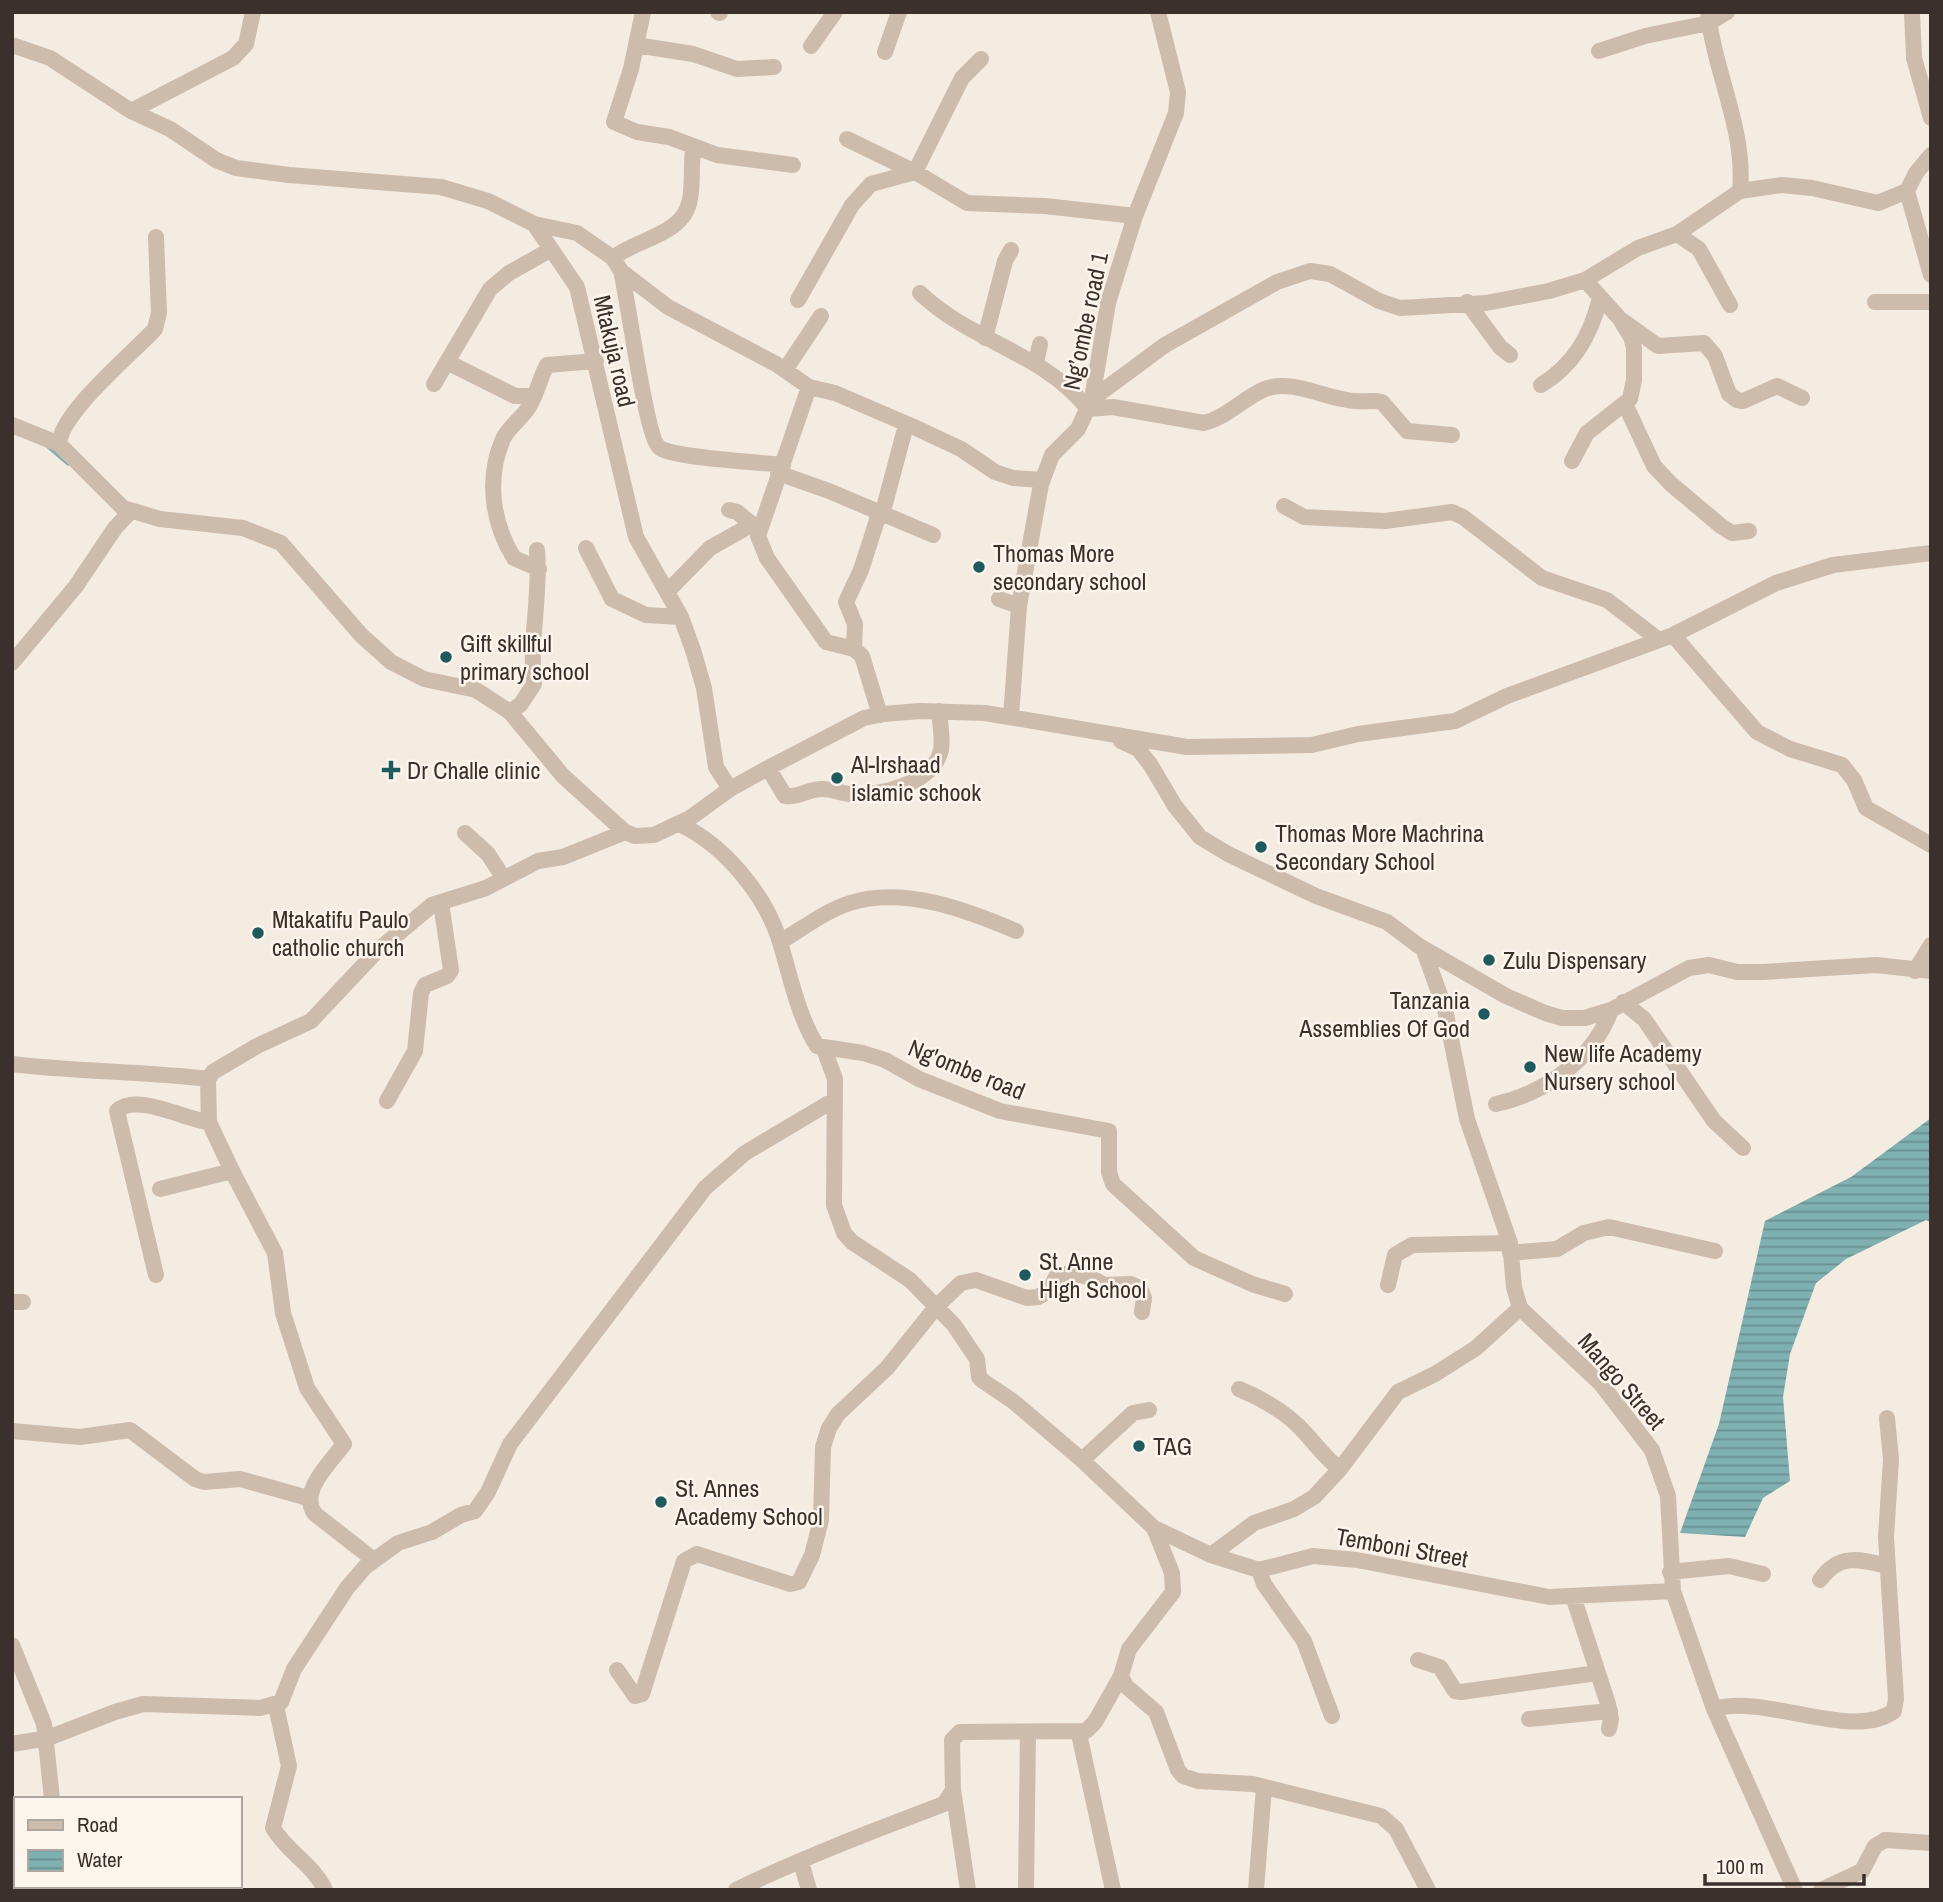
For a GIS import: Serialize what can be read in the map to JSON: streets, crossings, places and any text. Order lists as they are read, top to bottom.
{
  "streets": {
    "street": [
      "Ng’ombe road 1",
      "Mtakuja road",
      "Ng'ombe road",
      "Mango Street",
      "Temboni Street"
    ]
  },
  "crossings": [
    ["Mango Street", "Temboni Street"]
  ],
  "places": {
    "other": [
      "Thomas More secondary school",
      "Gift skillful primary school",
      "Al-Irshaad islamic schook",
      "Thomas More Machrina Secondary School",
      "Mtakatifu Paulo catholic church",
      "Zulu Dispensary",
      "Tanzania Assemblies Of God",
      "New life Academy Nursery school",
      "St. Anne High School",
      "TAG",
      "St. Annes Academy School"
    ],
    "health": ["Dr Challe clinic"]
  },
  "legend": ["Road", "Water"],
  "scale_bar": "100 m"
}
